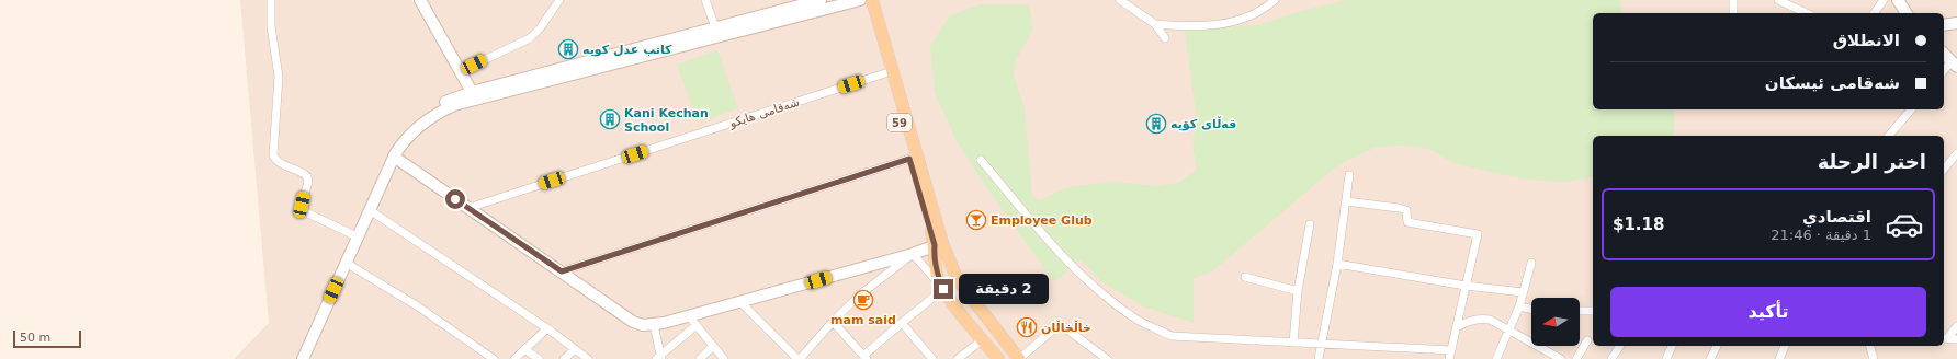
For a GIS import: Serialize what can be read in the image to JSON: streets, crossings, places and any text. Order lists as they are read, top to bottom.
{
  "streets": {
    "main road": ["59"],
    "street": ["شه‌قامی هایكو"]
  },
  "crossings": [
    ["شه‌قامی هایكو", "59"]
  ],
  "places": {
    "building": ["كاتب عدل كويه", "Kani Kechan School", "قەڵای کۆیە"],
    "bar": ["Employee Glub"],
    "cafe": ["mam said"],
    "restaurant": ["خاڵخاڵان"]
  },
  "scale_bar": "50 m",
  "north": "left",
  "page": {
    "banner": ["الانطلاق", "شەقامی ئیسکان"],
    "heading": "اختر الرحلة",
    "list": [
      {
        "name": "اقتصادي",
        "note": "1 دقيقة · 21:46",
        "value": "$1.18"
      }
    ],
    "bubble": "2 دقيقة",
    "buttons": "تأكيد",
    "scale": "50 m"
  }
}
